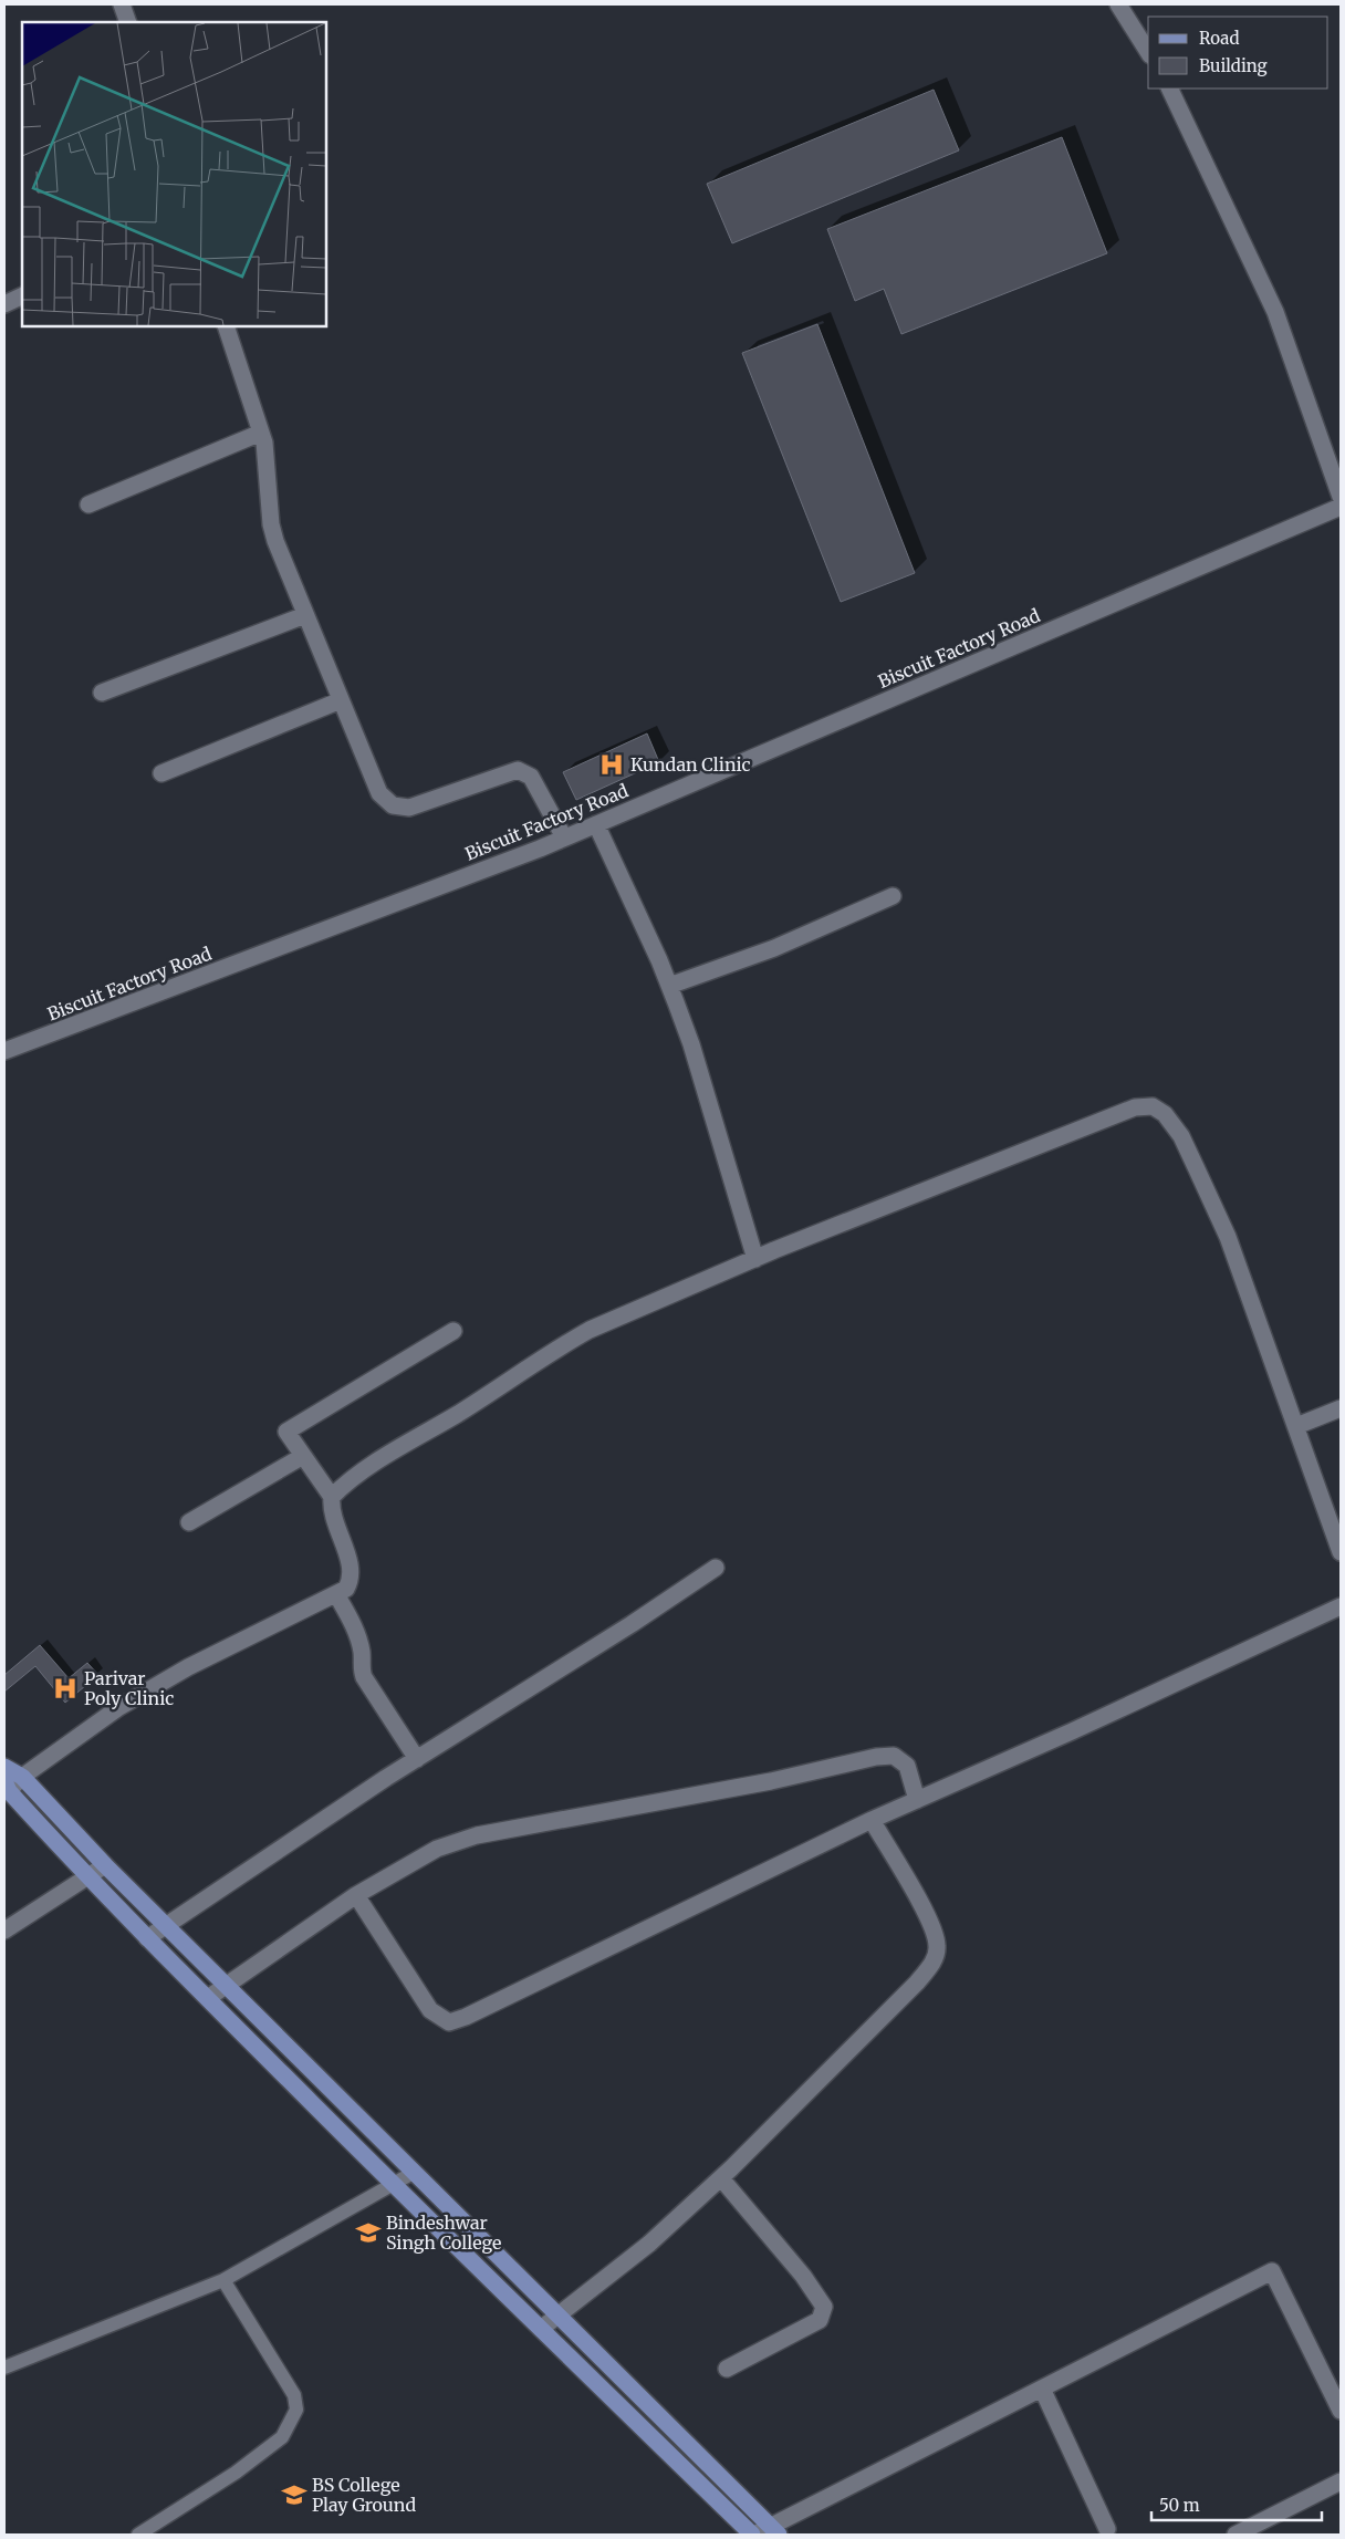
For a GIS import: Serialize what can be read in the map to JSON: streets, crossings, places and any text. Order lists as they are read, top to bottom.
{
  "streets": {
    "street": ["Biscuit Factory Road"]
  },
  "places": {
    "hospital": ["Kundan Clinic", "Parivar Poly Clinic"],
    "school or university": ["Bindeshwar Singh College", "BS College Play Ground"]
  },
  "legend": ["Road", "Building"],
  "scale_bar": "50 m"
}
